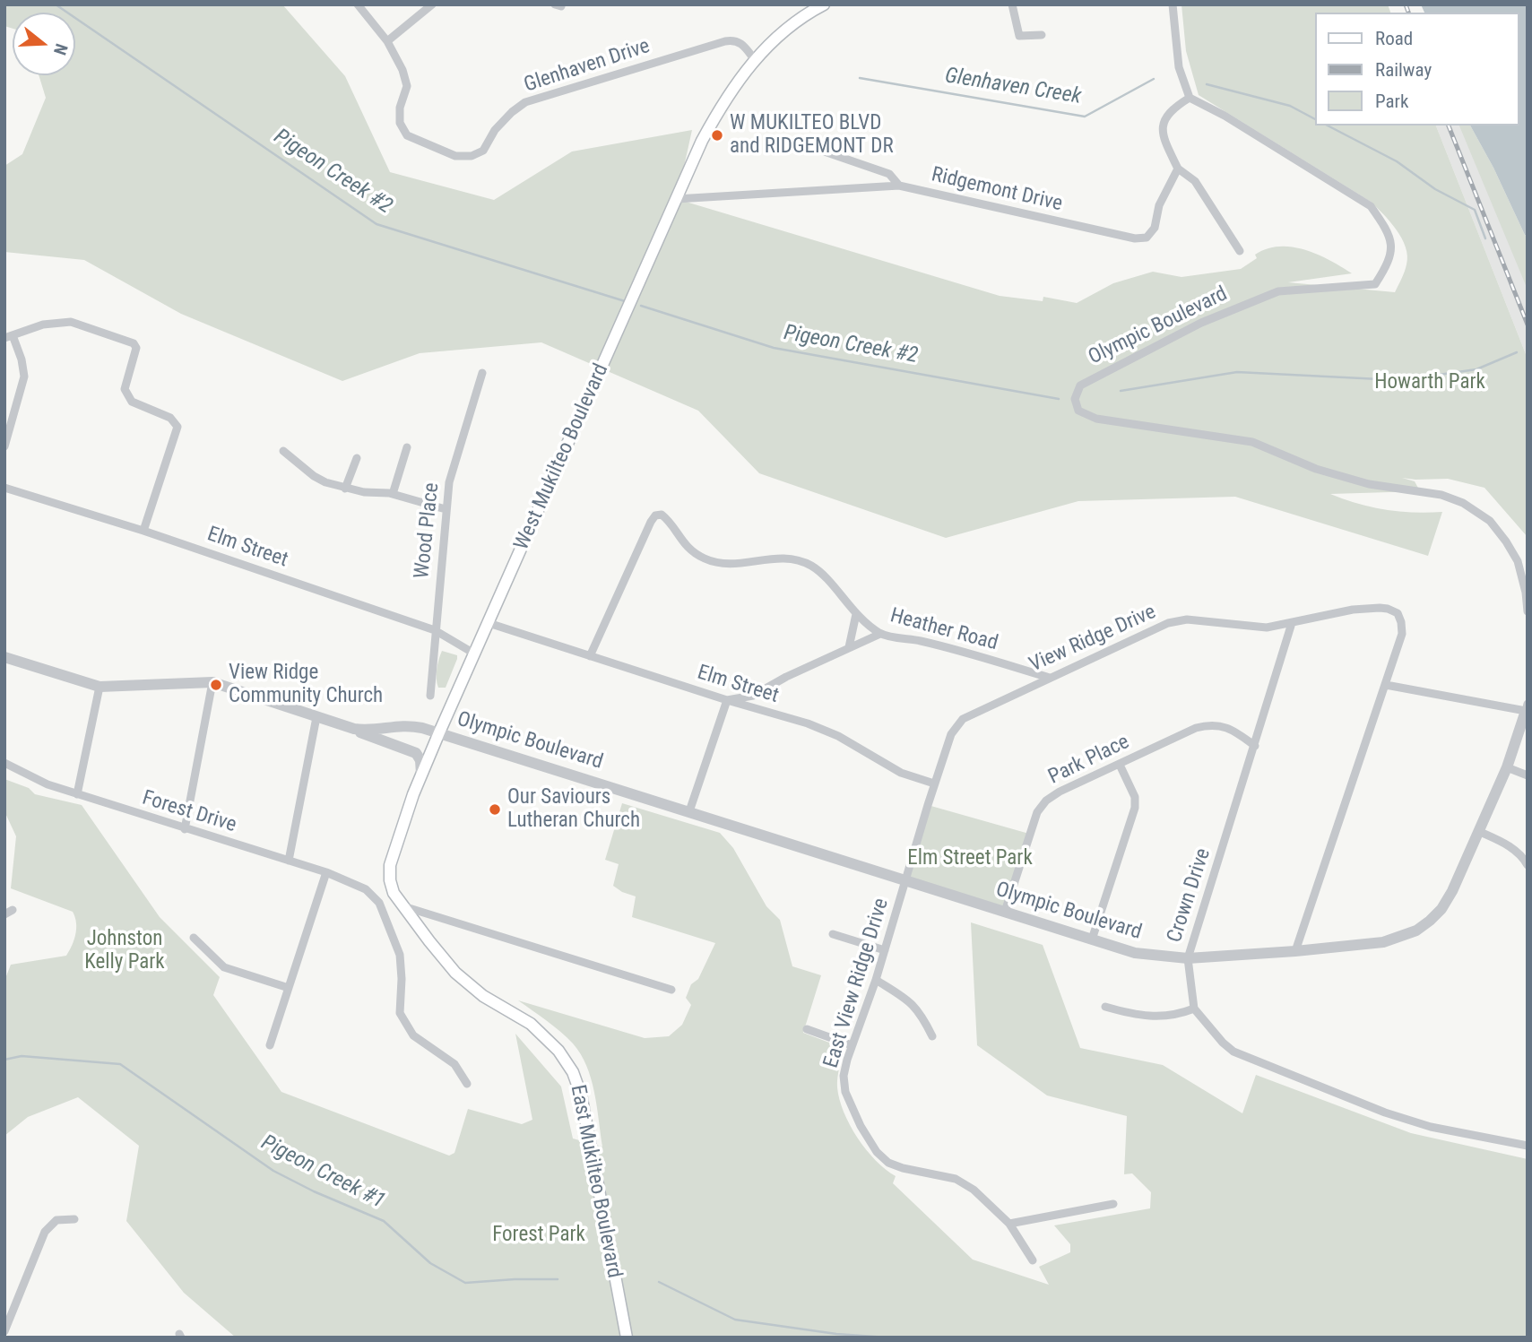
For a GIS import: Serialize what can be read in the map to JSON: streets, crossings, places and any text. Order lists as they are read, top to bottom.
{
  "streets": {
    "main road": ["West Mukilteo Boulevard", "East Mukilteo Boulevard"],
    "street": [
      "Glenhaven Drive",
      "Ridgemont Drive",
      "Olympic Boulevard",
      "Wood Place",
      "Elm Street",
      "Heather Road",
      "View Ridge Drive",
      "Park Place",
      "Forest Drive",
      "Crown Drive",
      "East View Ridge Drive"
    ]
  },
  "crossings": [
    ["Glenhaven Drive", "West Mukilteo Boulevard"],
    ["Ridgemont Drive", "West Mukilteo Boulevard"],
    ["Olympic Boulevard", "West Mukilteo Boulevard"],
    ["Olympic Boulevard", "View Ridge Drive"],
    ["Olympic Boulevard", "Park Place"],
    ["Olympic Boulevard", "Crown Drive"],
    ["Olympic Boulevard", "East View Ridge Drive"],
    ["West Mukilteo Boulevard", "Elm Street"],
    ["West Mukilteo Boulevard", "East Mukilteo Boulevard"],
    ["Wood Place", "Elm Street"],
    ["Elm Street", "Heather Road"],
    ["Elm Street", "View Ridge Drive"],
    ["Heather Road", "View Ridge Drive"],
    ["View Ridge Drive", "Crown Drive"],
    ["View Ridge Drive", "East View Ridge Drive"],
    ["Park Place", "Crown Drive"]
  ],
  "water": ["Glenhaven Creek", "Pigeon Creek #2", "Pigeon Creek #1"],
  "parks": [
    "Howarth Park",
    "Elm Street Park",
    "Johnston Kelly Park",
    "Forest Park"
  ],
  "places": ["W MUKILTEO BLVD and RIDGEMONT DR", "View Ridge Community Church", "Our Saviours Lutheran Church"],
  "legend": ["Road", "Railway", "Park"],
  "north": "right"
}
